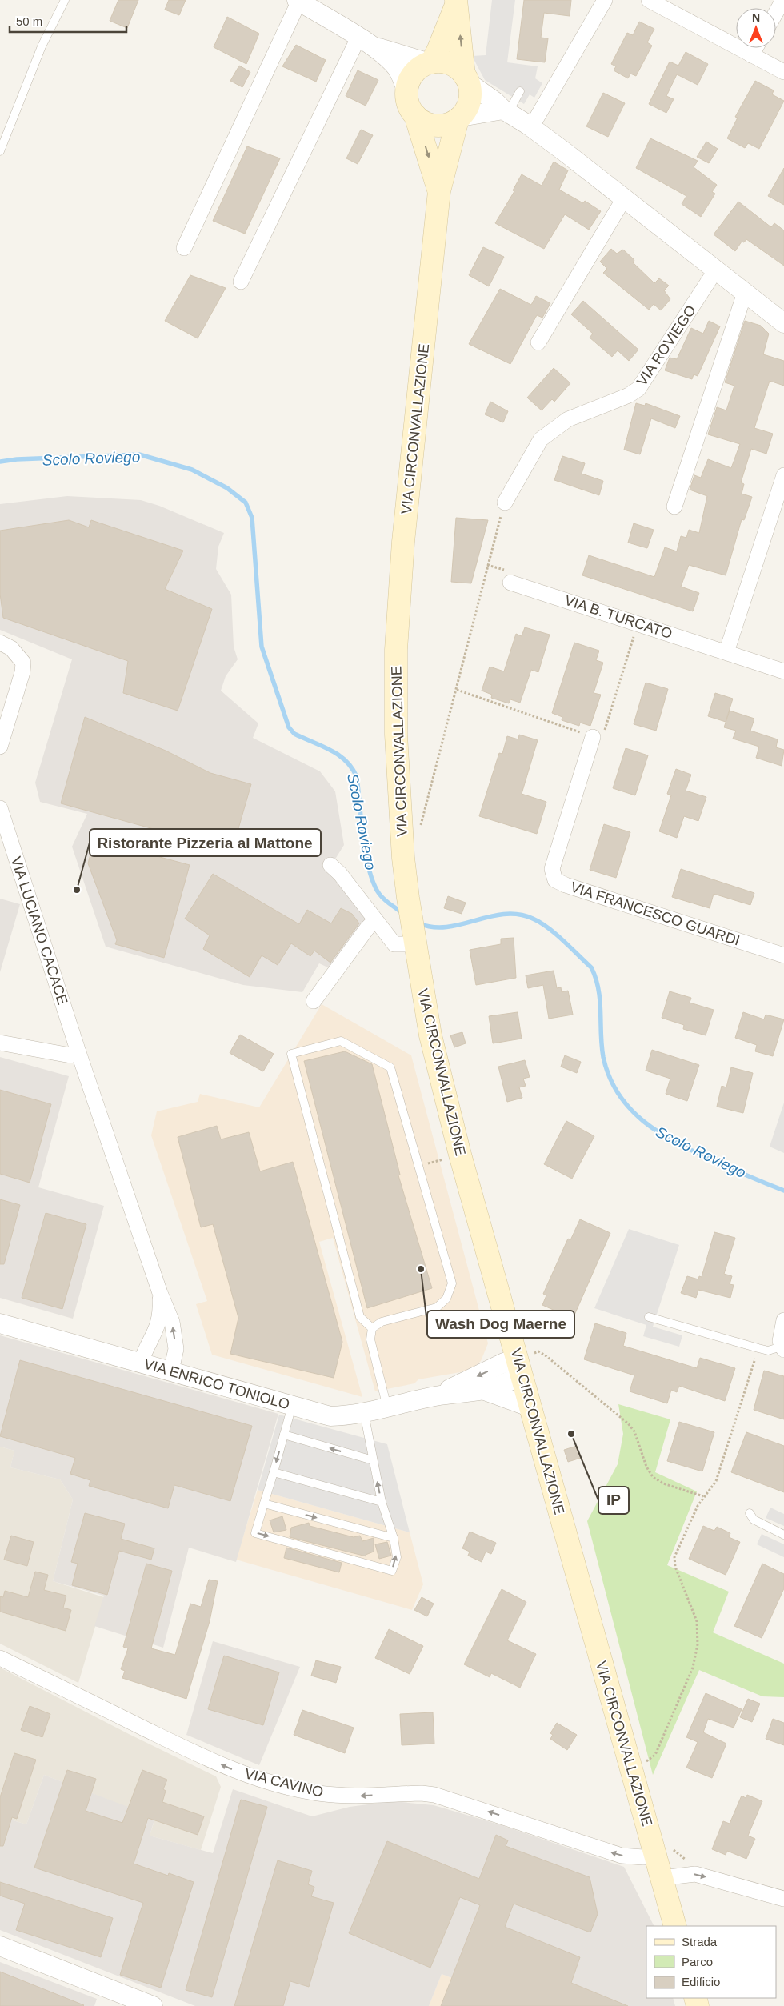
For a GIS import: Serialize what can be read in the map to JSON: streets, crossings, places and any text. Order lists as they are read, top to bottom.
{
  "streets": {
    "main road": ["VIA CIRCONVALLAZIONE"],
    "street": [
      "VIA ROVIEGO",
      "VIA B. TURCATO",
      "VIA FRANCESCO GUARDI",
      "VIA LUCIANO CACACE",
      "VIA ENRICO TONIOLO",
      "VIA CAVINO"
    ]
  },
  "crossings": [
    ["VIA CIRCONVALLAZIONE", "VIA ENRICO TONIOLO"],
    ["VIA CIRCONVALLAZIONE", "VIA CAVINO"],
    ["VIA LUCIANO CACACE", "VIA ENRICO TONIOLO"]
  ],
  "one_way": ["VIA CAVINO"],
  "water": ["Scolo Roviego"],
  "places": ["Ristorante Pizzeria al Mattone", "Wash Dog Maerne", "IP"],
  "legend": ["Strada", "Parco", "Edificio"],
  "scale_bar": "50 m",
  "north": "top"
}
